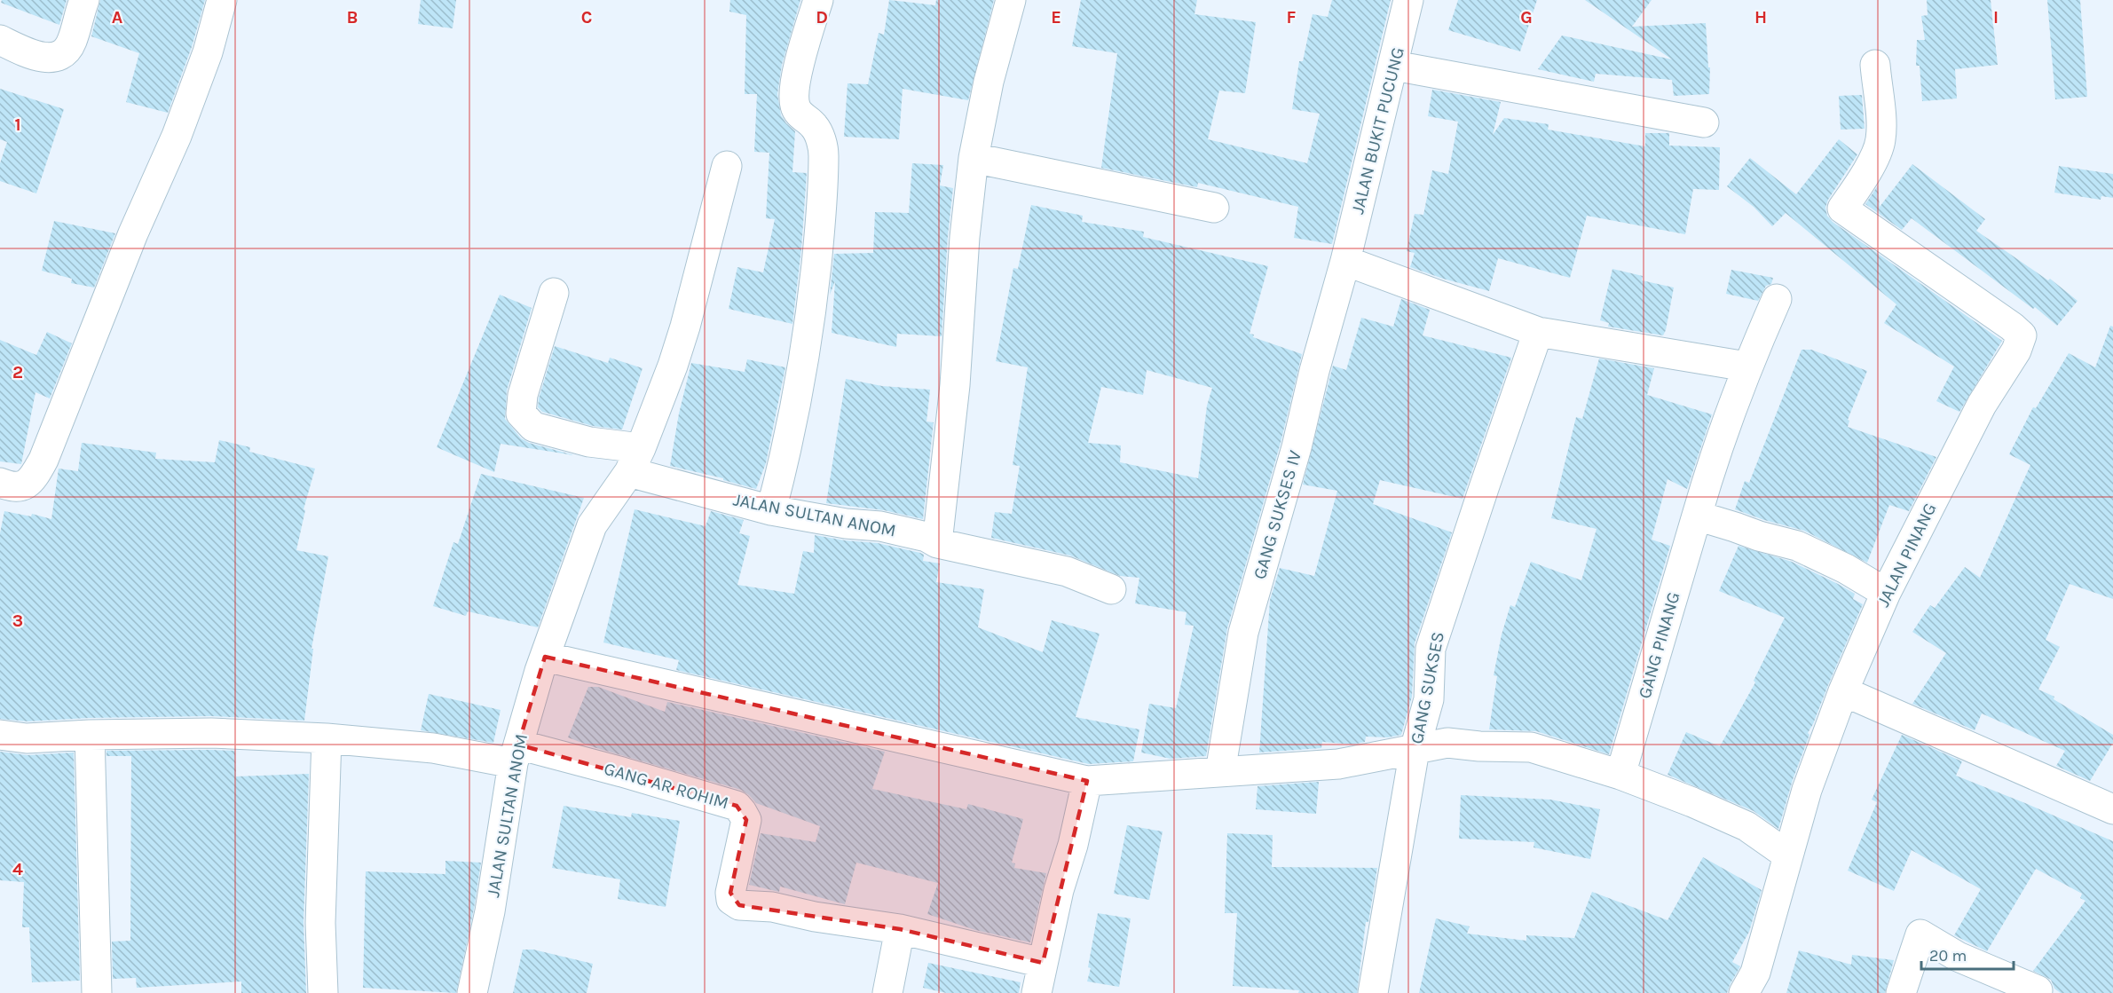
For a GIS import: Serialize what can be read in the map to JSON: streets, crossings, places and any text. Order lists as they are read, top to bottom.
{
  "streets": {
    "street": [
      "JALAN BUKIT PUCUNG",
      "JALAN SULTAN ANOM",
      "GANG SUKSES IV",
      "JALAN PINANG",
      "GANG PINANG",
      "GANG SUKSES",
      "GANG AR ROHIM"
    ]
  },
  "crossings": [
    ["JALAN BUKIT PUCUNG", "GANG SUKSES IV"],
    ["JALAN SULTAN ANOM", "GANG AR ROHIM"]
  ],
  "scale_bar": "20 m",
  "grid": {
    "columns": [
      "A",
      "B",
      "C",
      "D",
      "E",
      "F",
      "G",
      "H",
      "I"
    ],
    "rows": [
      "1",
      "2",
      "3",
      "4"
    ]
  }
}
